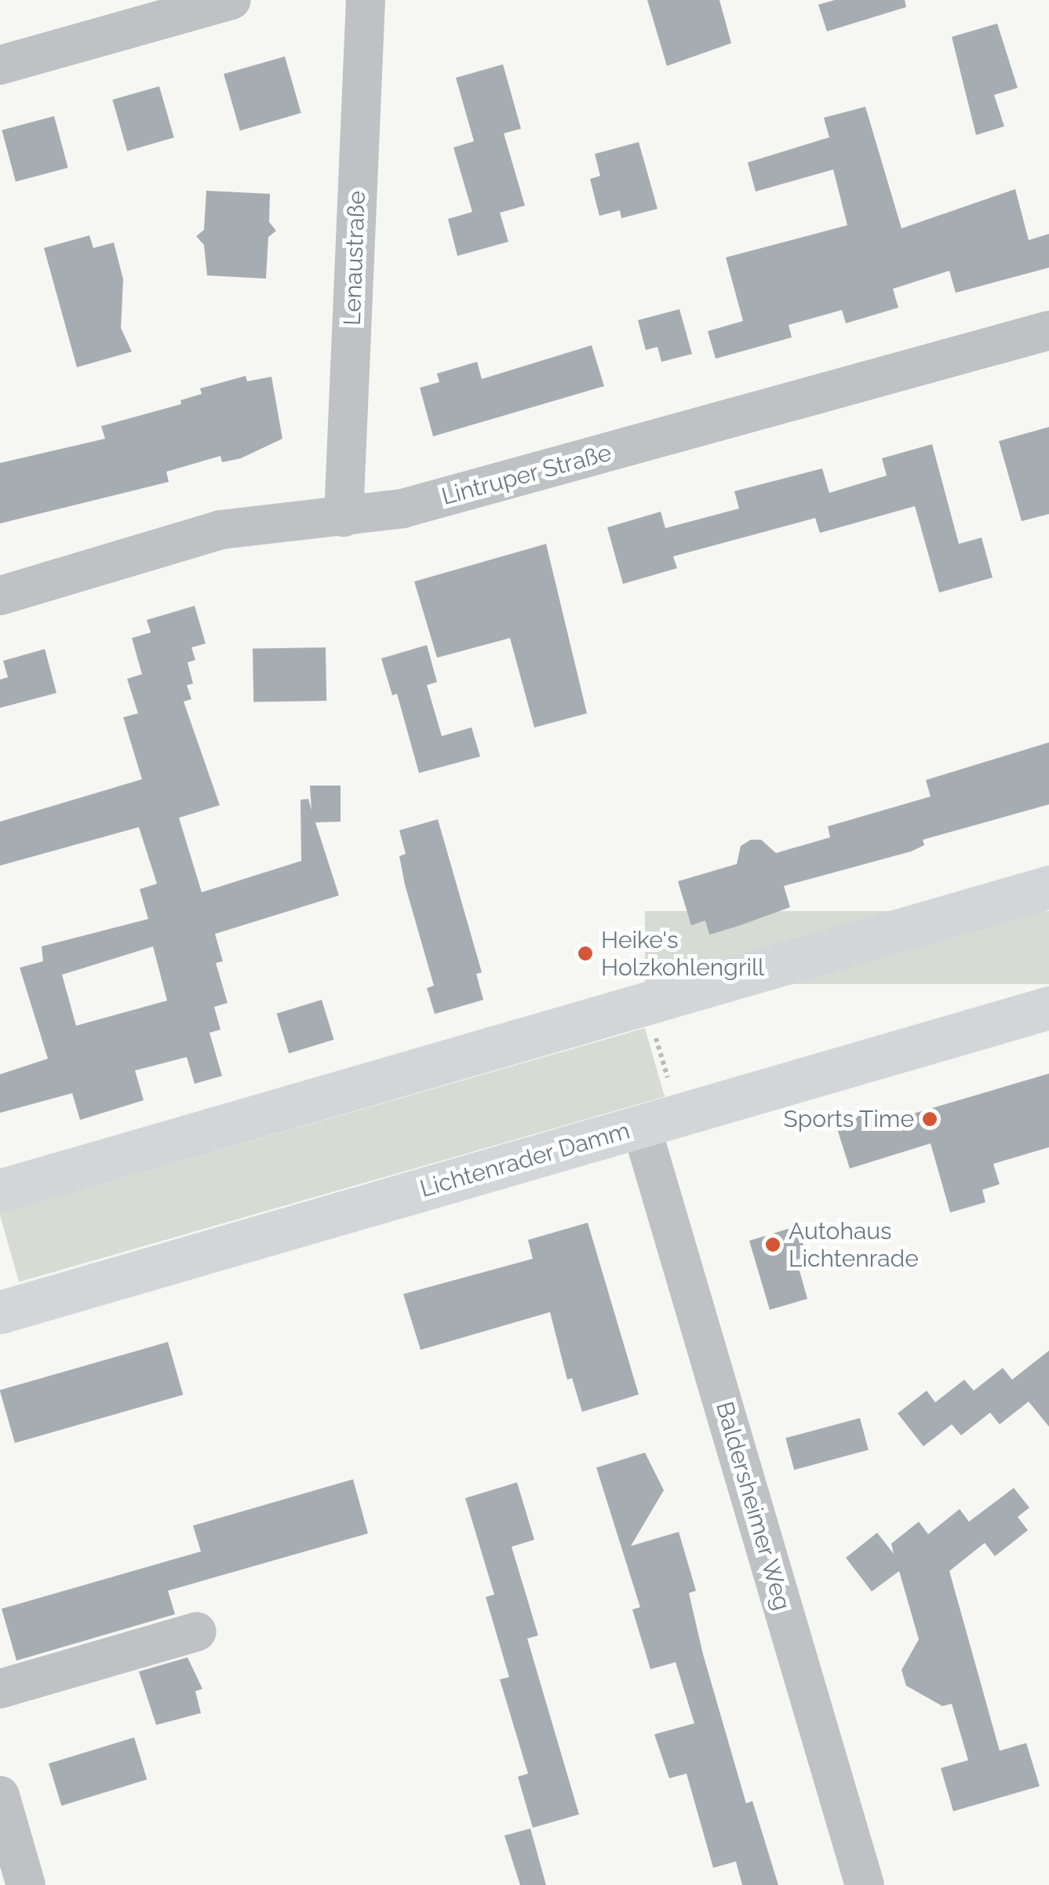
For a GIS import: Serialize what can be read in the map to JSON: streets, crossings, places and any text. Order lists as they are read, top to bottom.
{
  "streets": {
    "main road": ["Lichtenrader Damm"],
    "street": ["Lenaustraße", "Lintruper Straße", "Baldersheimer Weg"]
  },
  "crossings": [
    ["Lenaustraße", "Lintruper Straße"],
    ["Lichtenrader Damm", "Baldersheimer Weg"]
  ],
  "places": ["Heike's Holzkohlengrill", "Sports Time", "Autohaus Lichtenrade"]
}
